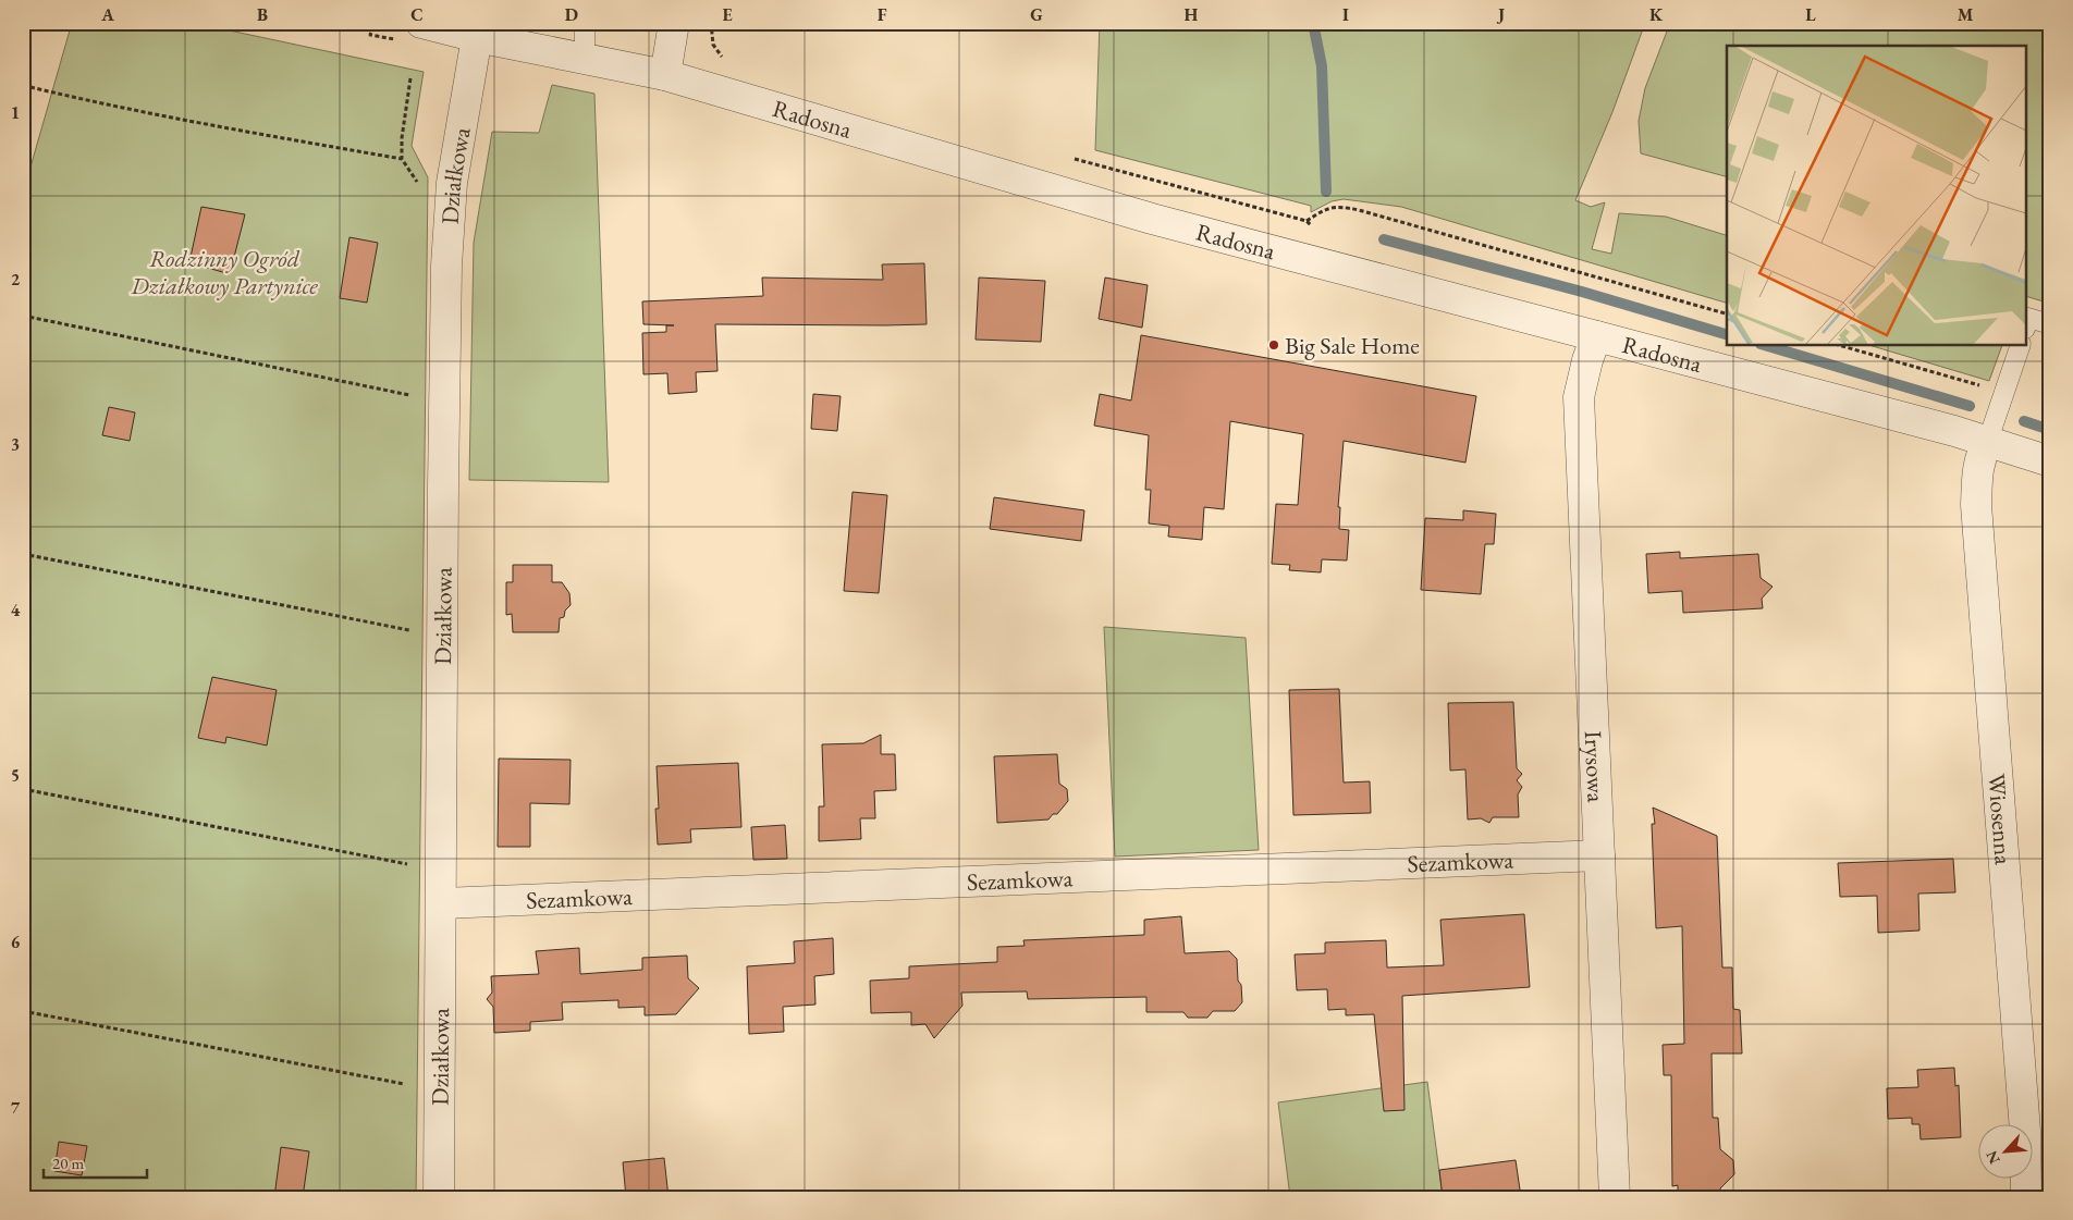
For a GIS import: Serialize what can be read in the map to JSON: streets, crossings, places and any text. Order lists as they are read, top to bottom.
{
  "streets": {
    "street": [
      "Radosna",
      "Działkowa",
      "Irysowa",
      "Wiosenna",
      "Sezamkowa"
    ]
  },
  "crossings": [
    ["Radosna", "Działkowa"],
    ["Radosna", "Irysowa"],
    ["Radosna", "Wiosenna"],
    ["Działkowa", "Sezamkowa"],
    ["Irysowa", "Sezamkowa"]
  ],
  "parks": ["Rodzinny Ogród Działkowy Partynice"],
  "places": ["Big Sale Home"],
  "scale_bar": "20 m",
  "north": "bottom left",
  "grid": {
    "columns": [
      "A",
      "B",
      "C",
      "D",
      "E",
      "F",
      "G",
      "H",
      "I",
      "J",
      "K",
      "L",
      "M"
    ],
    "rows": [
      "1",
      "2",
      "3",
      "4",
      "5",
      "6",
      "7"
    ]
  }
}
